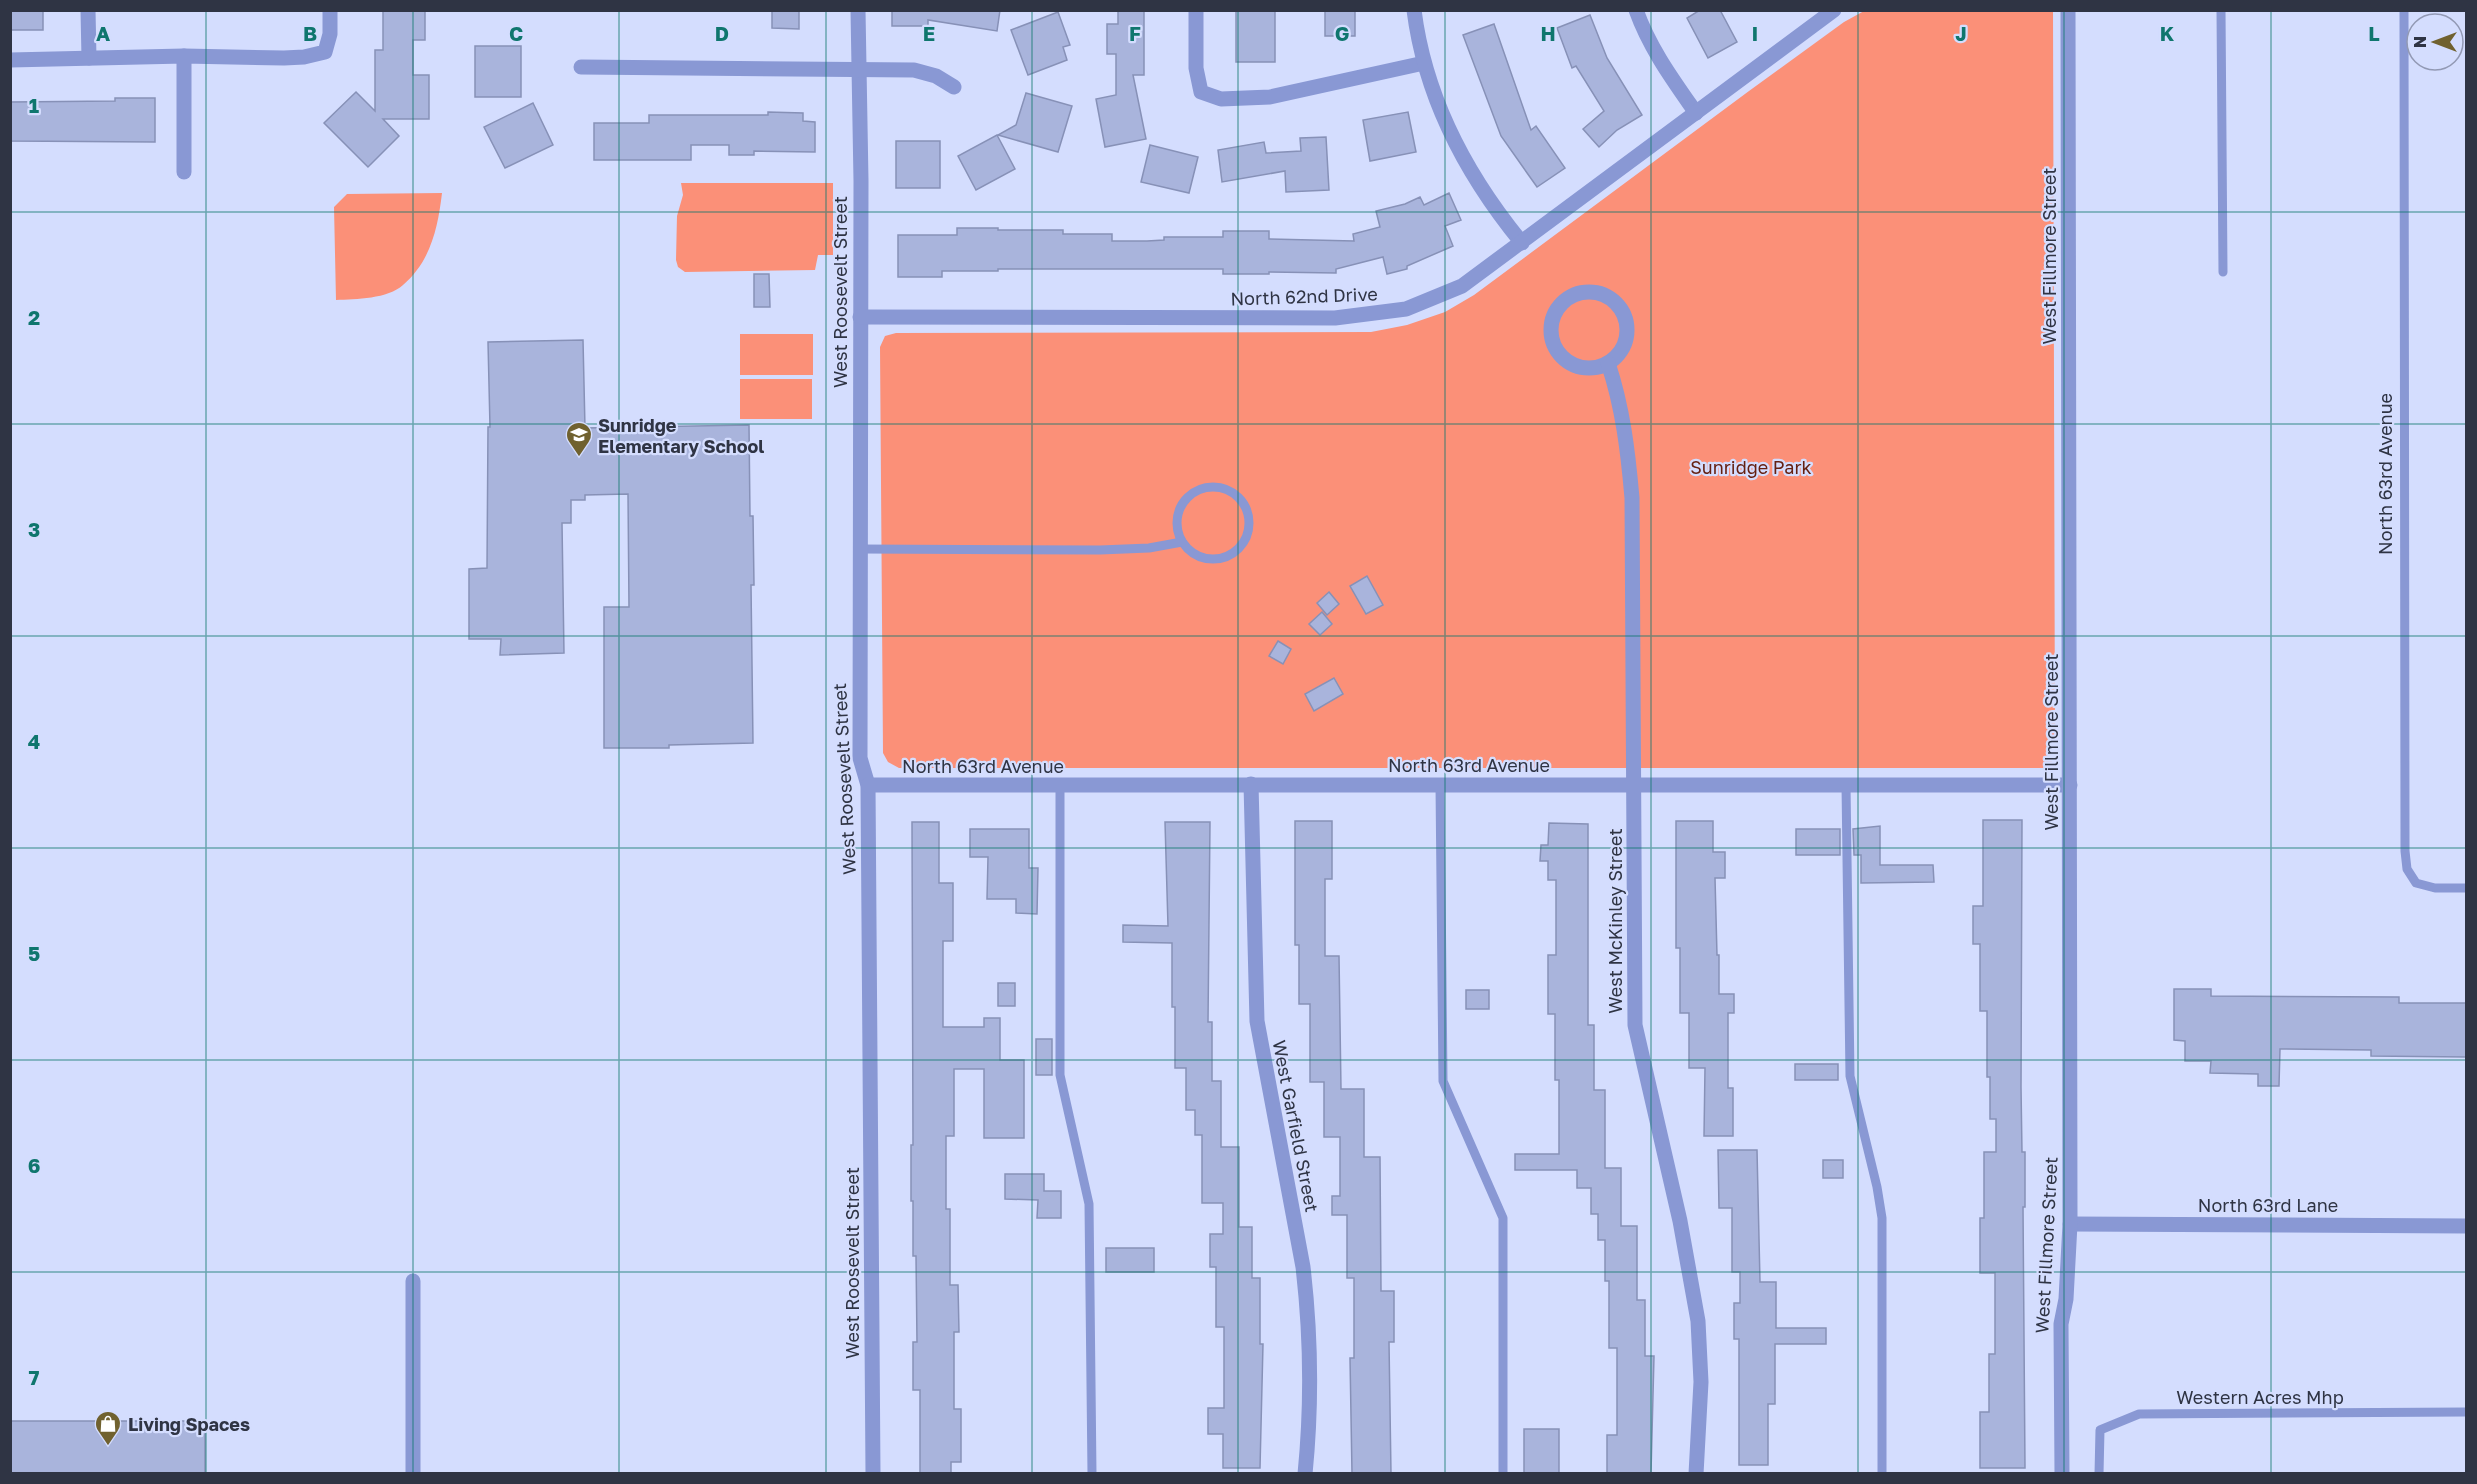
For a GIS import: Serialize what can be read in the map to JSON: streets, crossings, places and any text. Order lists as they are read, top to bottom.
{
  "streets": {
    "street": [
      "West Fillmore Street",
      "West Roosevelt Street",
      "North 62nd Drive",
      "North 63rd Avenue",
      "West McKinley Street",
      "West Garfield Street",
      "North 63rd Lane"
    ],
    "lane": ["Western Acres Mhp"]
  },
  "crossings": [
    ["West Fillmore Street", "North 63rd Avenue"],
    ["West Fillmore Street", "North 63rd Lane"],
    ["West Roosevelt Street", "North 62nd Drive"],
    ["West Roosevelt Street", "North 63rd Avenue"],
    ["North 63rd Avenue", "West McKinley Street"],
    ["North 63rd Avenue", "West Garfield Street"]
  ],
  "parks": ["Sunridge Park"],
  "places": {
    "school or university": ["Sunridge Elementary School"],
    "shop": ["Living Spaces"]
  },
  "north": "left",
  "grid": {
    "columns": [
      "A",
      "B",
      "C",
      "D",
      "E",
      "F",
      "G",
      "H",
      "I",
      "J",
      "K",
      "L"
    ],
    "rows": [
      "1",
      "2",
      "3",
      "4",
      "5",
      "6",
      "7"
    ]
  }
}
